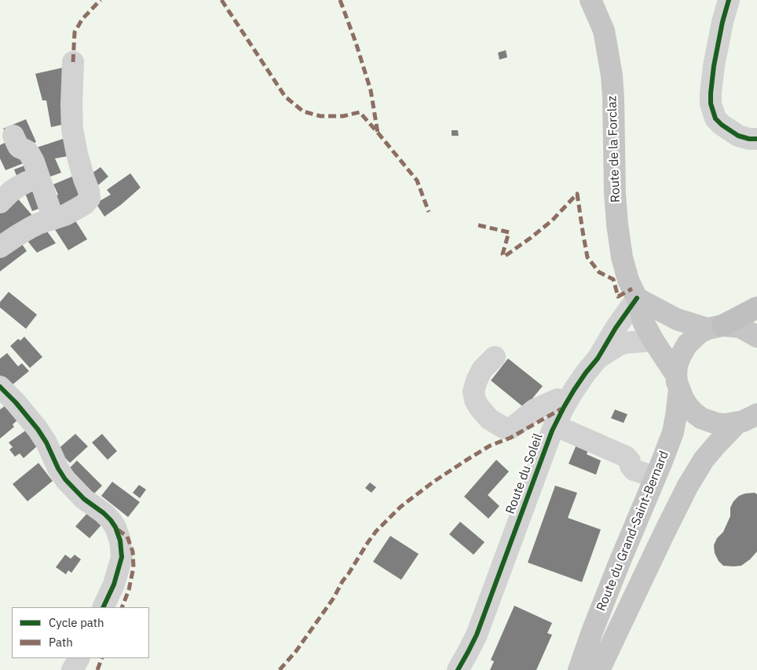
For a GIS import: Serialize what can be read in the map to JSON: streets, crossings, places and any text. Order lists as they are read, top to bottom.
{
  "streets": {
    "main road": ["Route de la Forclaz", "Route du Grand-Saint-Bernard"],
    "street": ["Route du Soleil"]
  },
  "crossings": [
    ["Route de la Forclaz", "Route du Soleil"],
    ["Route de la Forclaz", "Route du Grand-Saint-Bernard"]
  ],
  "legend": ["Cycle path", "Path"]
}
